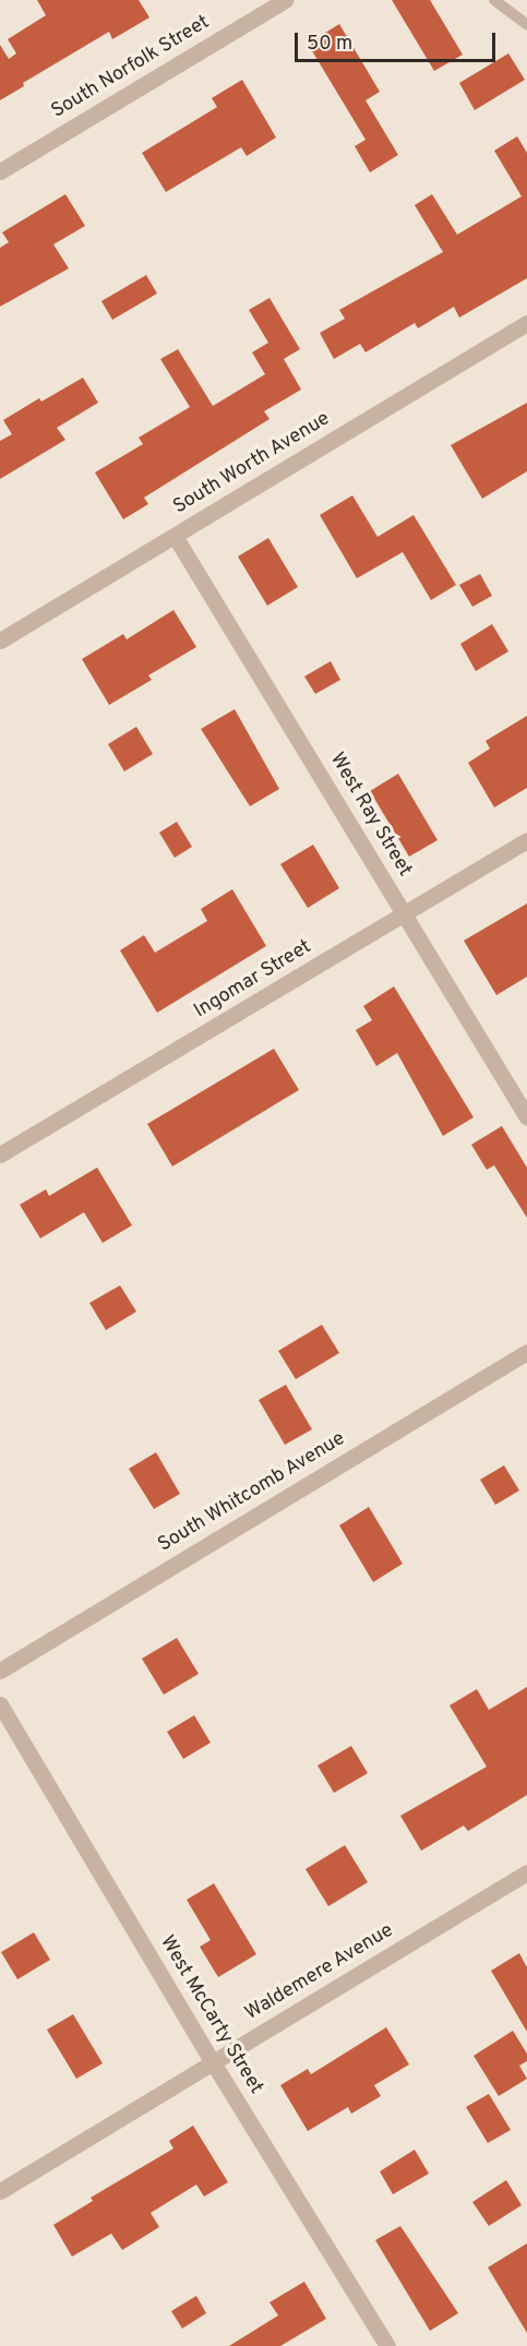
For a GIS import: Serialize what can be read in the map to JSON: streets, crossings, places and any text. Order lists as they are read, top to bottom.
{
  "streets": {
    "street": [
      "South Norfolk Street",
      "South Worth Avenue",
      "West Ray Street",
      "Ingomar Street",
      "South Whitcomb Avenue",
      "Waldemere Avenue",
      "West McCarty Street"
    ]
  },
  "crossings": [
    ["South Worth Avenue", "West Ray Street"],
    ["West Ray Street", "Ingomar Street"],
    ["Waldemere Avenue", "West McCarty Street"]
  ],
  "scale_bar": "50 m"
}
